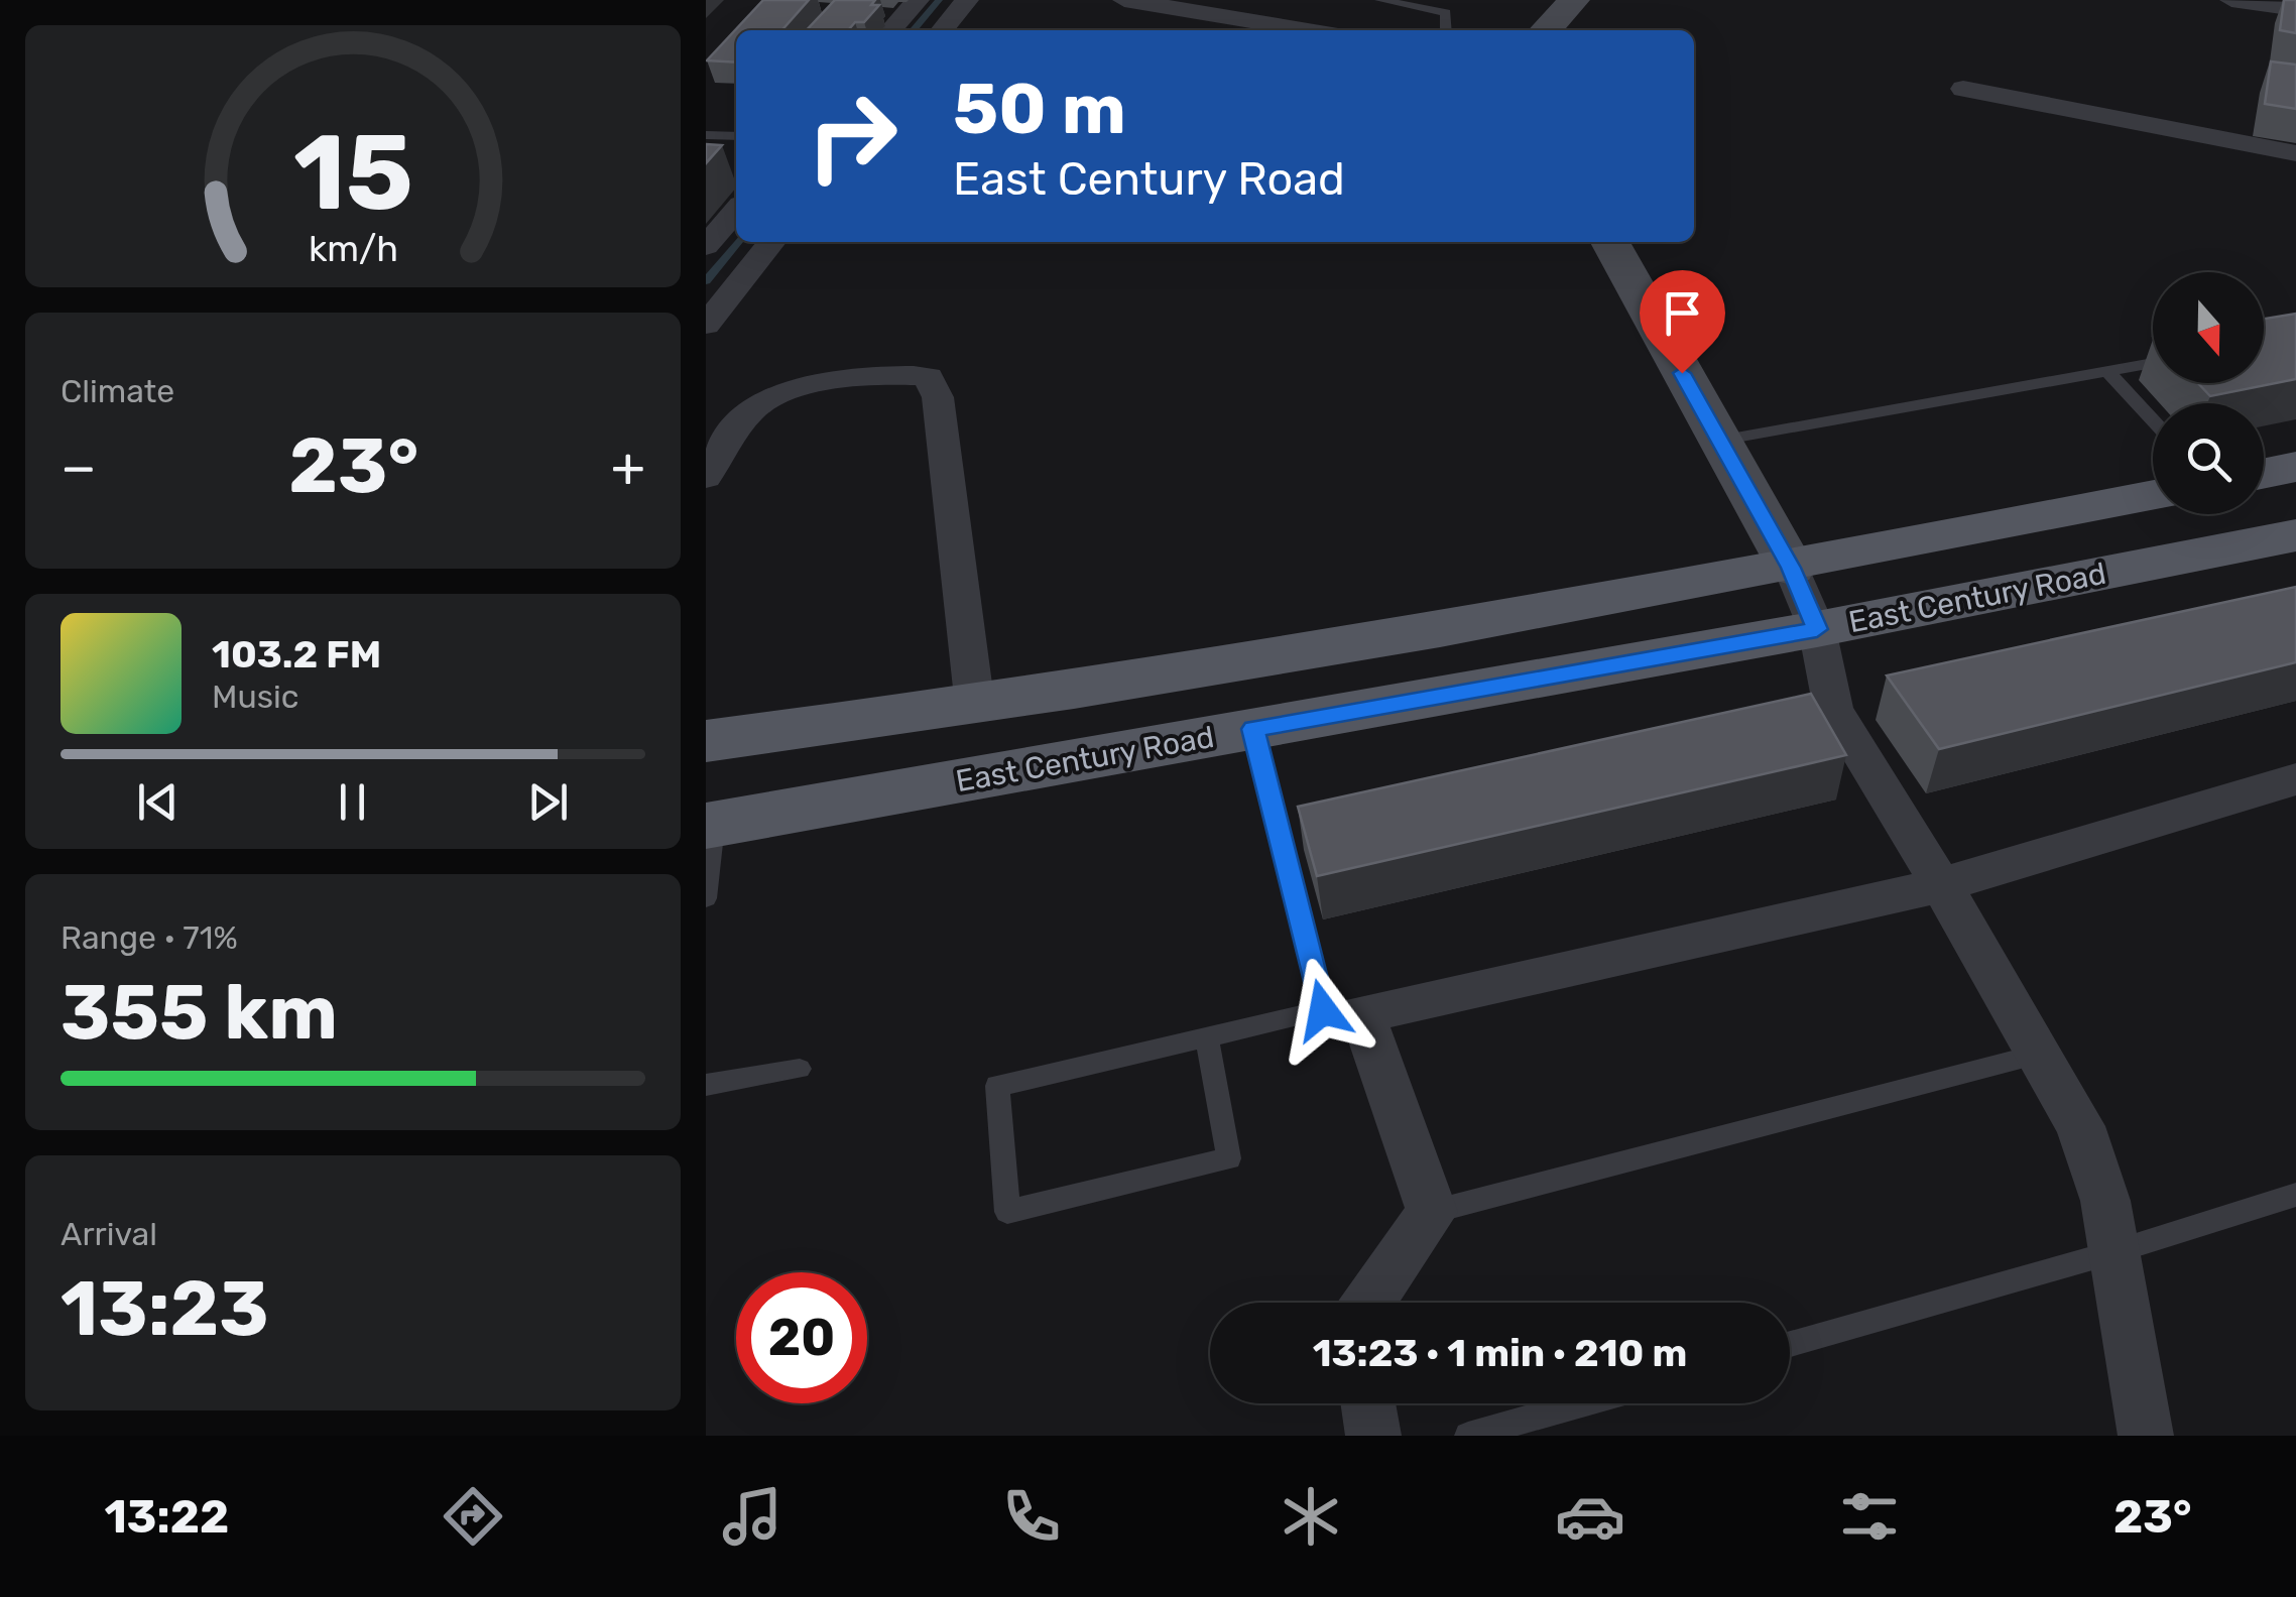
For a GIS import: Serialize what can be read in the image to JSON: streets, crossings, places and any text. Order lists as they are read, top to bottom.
{
  "streets": {
    "main road": ["East Century Road"]
  },
  "north": "bottom",
  "page": {
    "turn": ["50 m", "East Century Road"],
    "tile": [
      "Climate",
      ["Range · 71%", "355 km"],
      ["Arrival", "13:23"]
    ],
    "heat": ["−", "23°", "+"],
    "song": ["103.2 FM", "Music"],
    "limit": "20",
    "trip": "13:23 · 1 min · 210 m",
    "tabs": ["13:22", "23°"],
    "gauge": ["15", "km/h"]
  }
}
